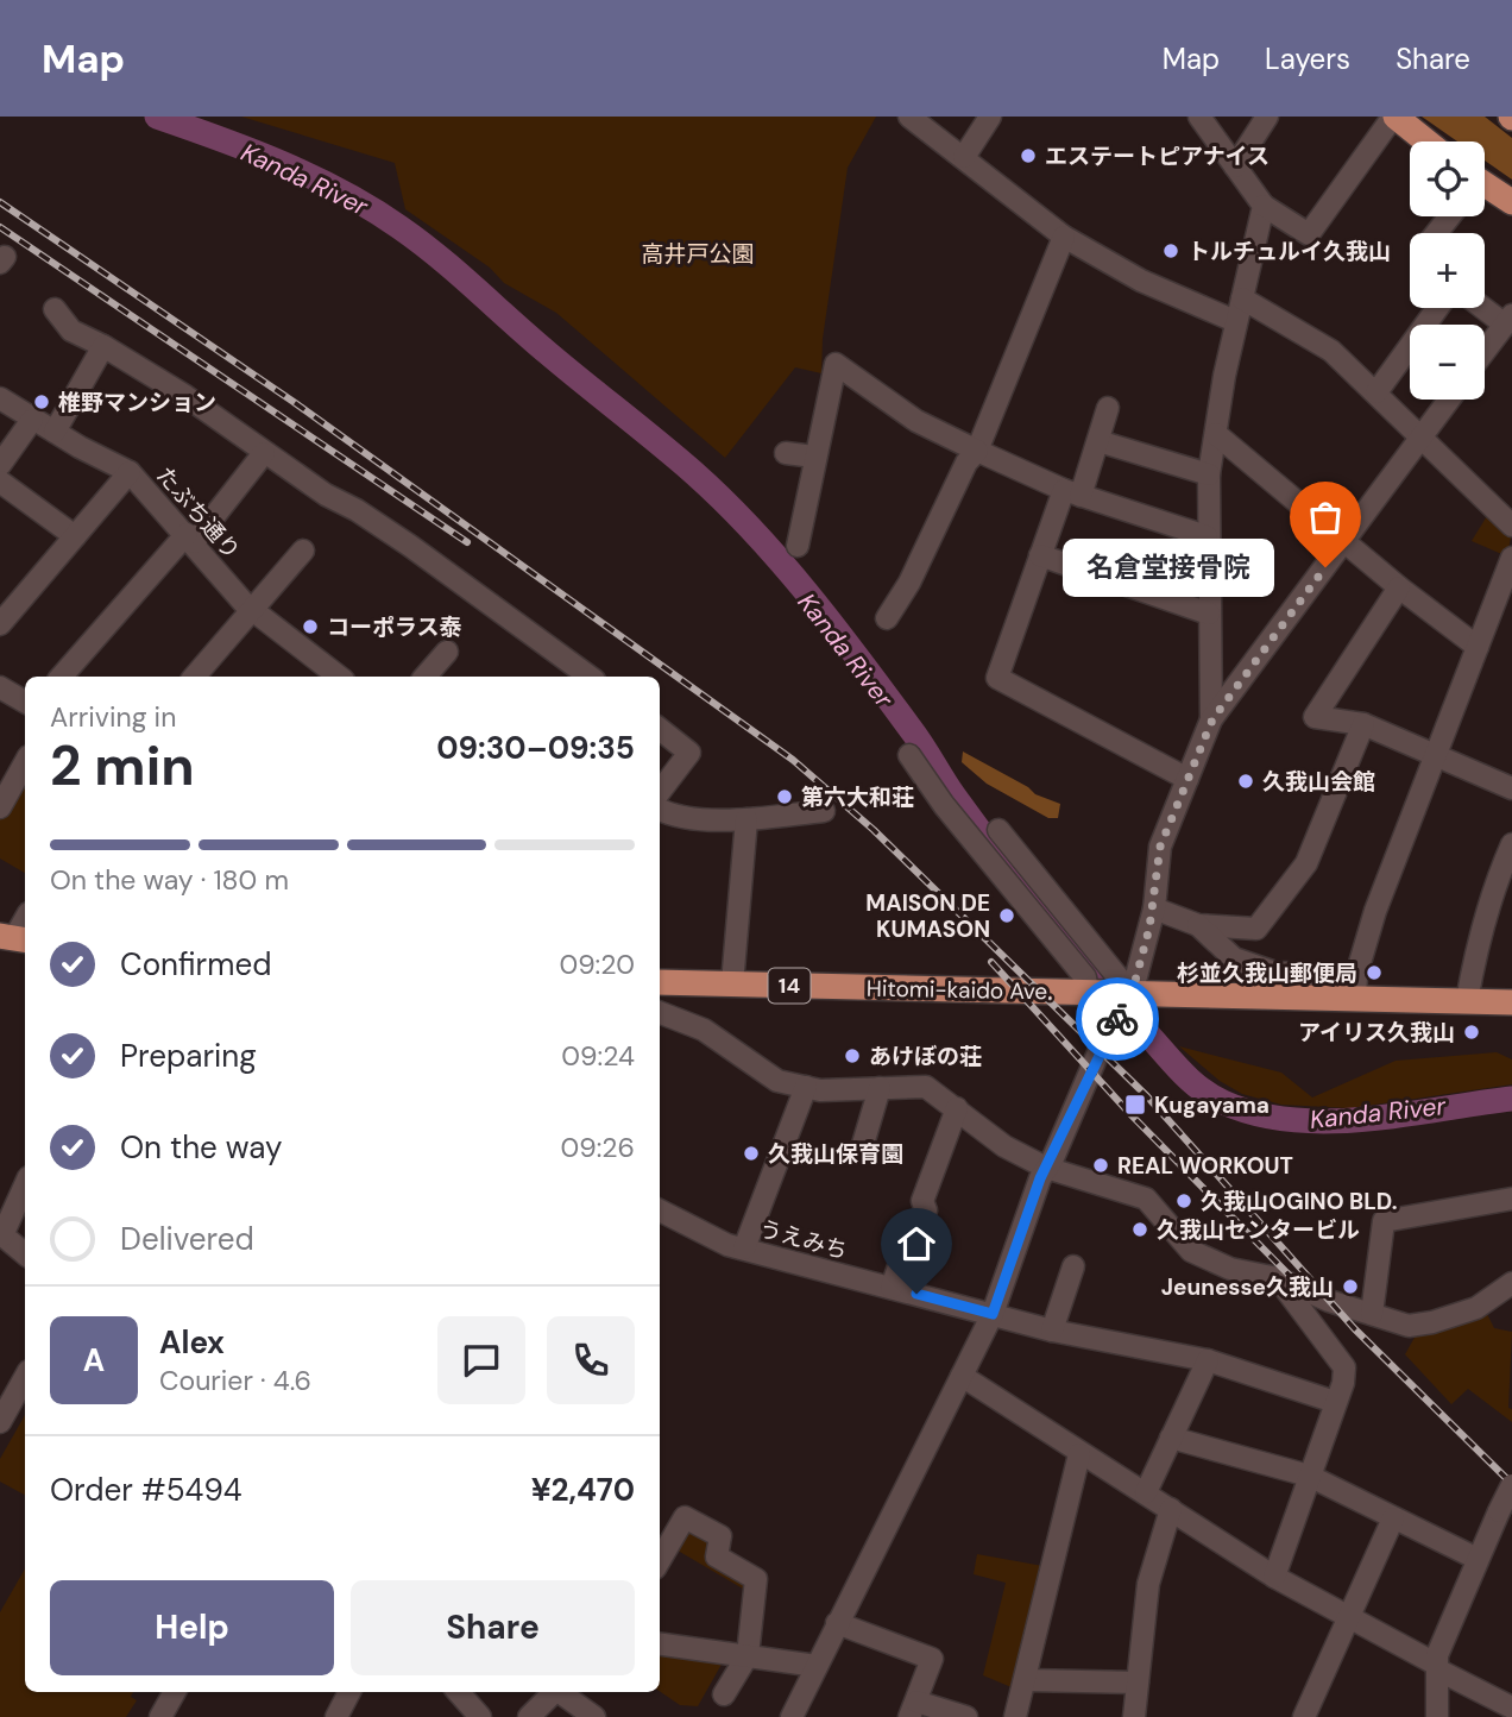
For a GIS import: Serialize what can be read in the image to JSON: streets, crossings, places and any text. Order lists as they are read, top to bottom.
{
  "streets": {
    "main road": ["14", "Hitomi-kaido Ave."],
    "street": ["たぶち通り", "うえみち"]
  },
  "water": ["Kanda River"],
  "parks": ["高井戸公園"],
  "places": {
    "other": [
      "エステートピアナイス",
      "トルチュルイ久我山",
      "椎野マンション",
      "名倉堂接骨院",
      "コーポラス泰",
      "久我山会館",
      "第六大和荘",
      "MAISON DE KUMASON",
      "杉並久我山郵便局",
      "アイリス久我山",
      "あけぼの荘",
      "久我山保育園",
      "REAL WORKOUT",
      "久我山OGINO BLD.",
      "久我山センタービル",
      "Jeunesse久我山"
    ],
    "transit": ["Kugayama"]
  },
  "page": {
    "header": "Map",
    "nav": ["Map", "Layers", "Share"],
    "map_buttons": ["+", "−"],
    "bubble": "名倉堂接骨院",
    "heading": ["2 min", "Arriving in", "09:30–09:35"],
    "panel": [
      "Alex",
      "Courier · 4.6",
      "Order #5494",
      "¥2,470"
    ],
    "bar": "On the way · 180 m",
    "list": [
      ["Confirmed", "09:20"],
      ["Preparing", "09:24"],
      ["On the way", "09:26"],
      "Delivered"
    ],
    "round": "A",
    "buttons": ["Help", "Share"]
  }
}
